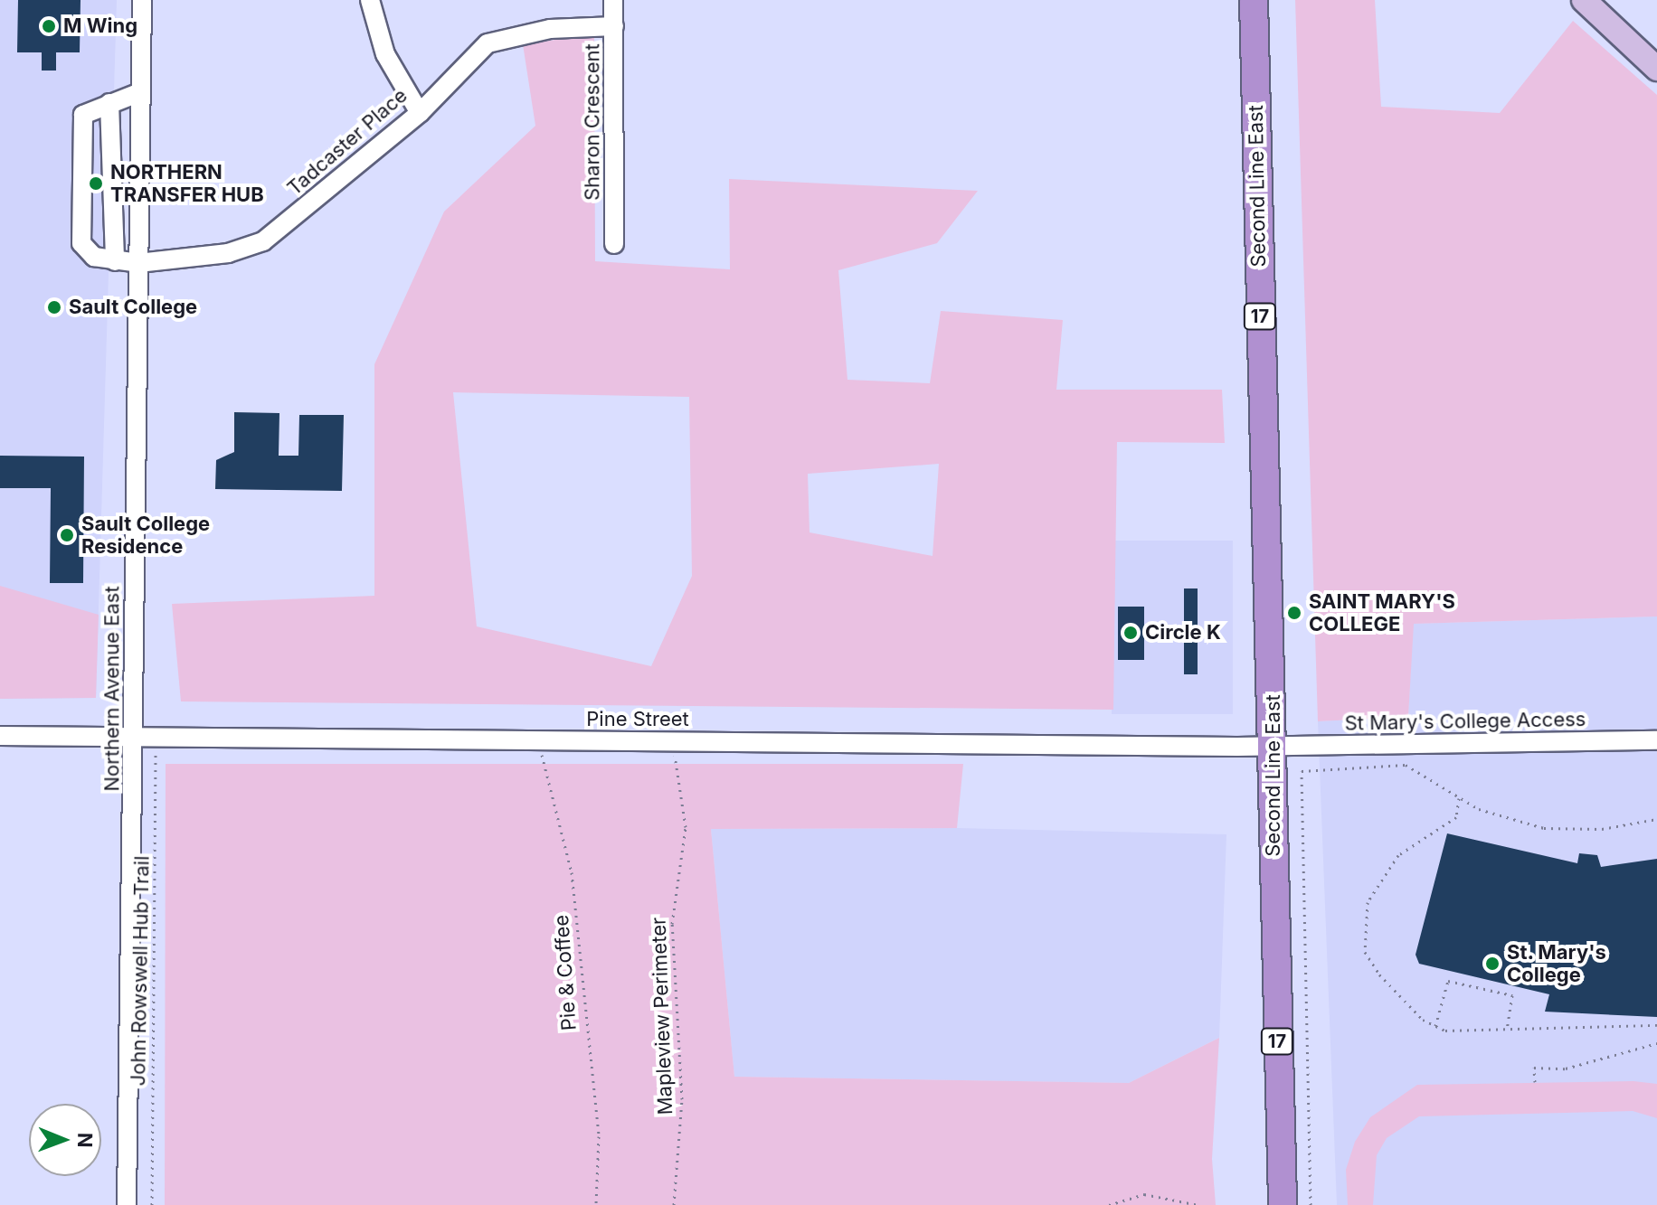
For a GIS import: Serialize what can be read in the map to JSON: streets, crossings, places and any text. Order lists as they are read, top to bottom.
{
  "streets": {
    "highway": ["Second Line East", "17"],
    "street": [
      "Sharon Crescent",
      "Tadcaster Place",
      "Northern Avenue East",
      "Pine Street",
      "St Mary's College Access"
    ],
    "path": ["John Rowswell Hub Trail", "Pie & Coffee", "Mapleview Perimeter"]
  },
  "crossings": [
    ["Sharon Crescent", "Tadcaster Place"],
    ["Tadcaster Place", "Northern Avenue East"],
    ["Second Line East", "Pine Street"],
    ["Second Line East", "St Mary's College Access"],
    ["Northern Avenue East", "Pine Street"],
    ["Pine Street", "St Mary's College Access"],
    ["Pine Street", "John Rowswell Hub Trail"],
    ["Pine Street", "Pie & Coffee"],
    ["Pine Street", "Mapleview Perimeter"]
  ],
  "places": [
    "M Wing",
    "NORTHERN TRANSFER HUB",
    "Sault College",
    "Sault College Residence",
    "SAINT MARY'S COLLEGE",
    "Circle K",
    "St. Mary's College"
  ],
  "north": "right"
}
